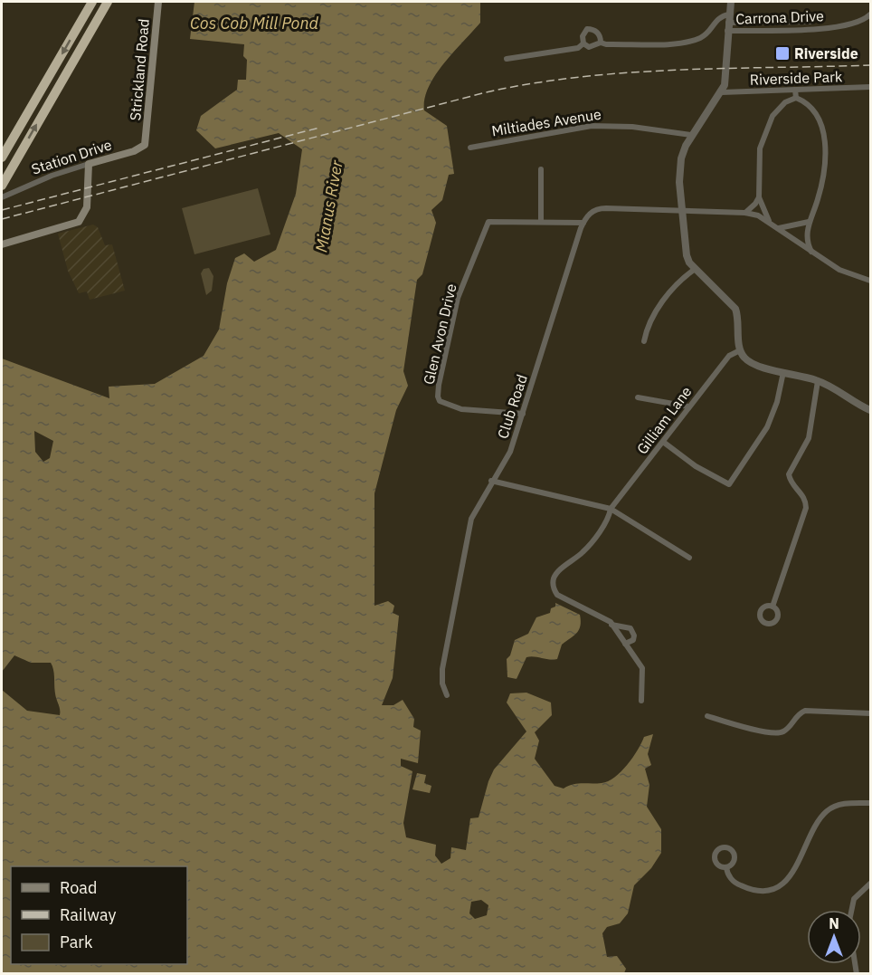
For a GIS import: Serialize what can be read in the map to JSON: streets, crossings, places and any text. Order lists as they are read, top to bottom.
{
  "streets": {
    "main road": ["Strickland Road", "Station Drive"],
    "street": [
      "Carrona Drive",
      "Riverside Park",
      "Miltiades Avenue",
      "Glen Avon Drive",
      "Club Road",
      "Gilliam Lane"
    ]
  },
  "crossings": [
    ["Strickland Road", "Station Drive"],
    ["Glen Avon Drive", "Club Road"]
  ],
  "water": ["Cos Cob Mill Pond", "Mianus River"],
  "places": {
    "transit": ["Riverside"]
  },
  "legend": ["Road", "Railway", "Park"],
  "north": "top"
}
